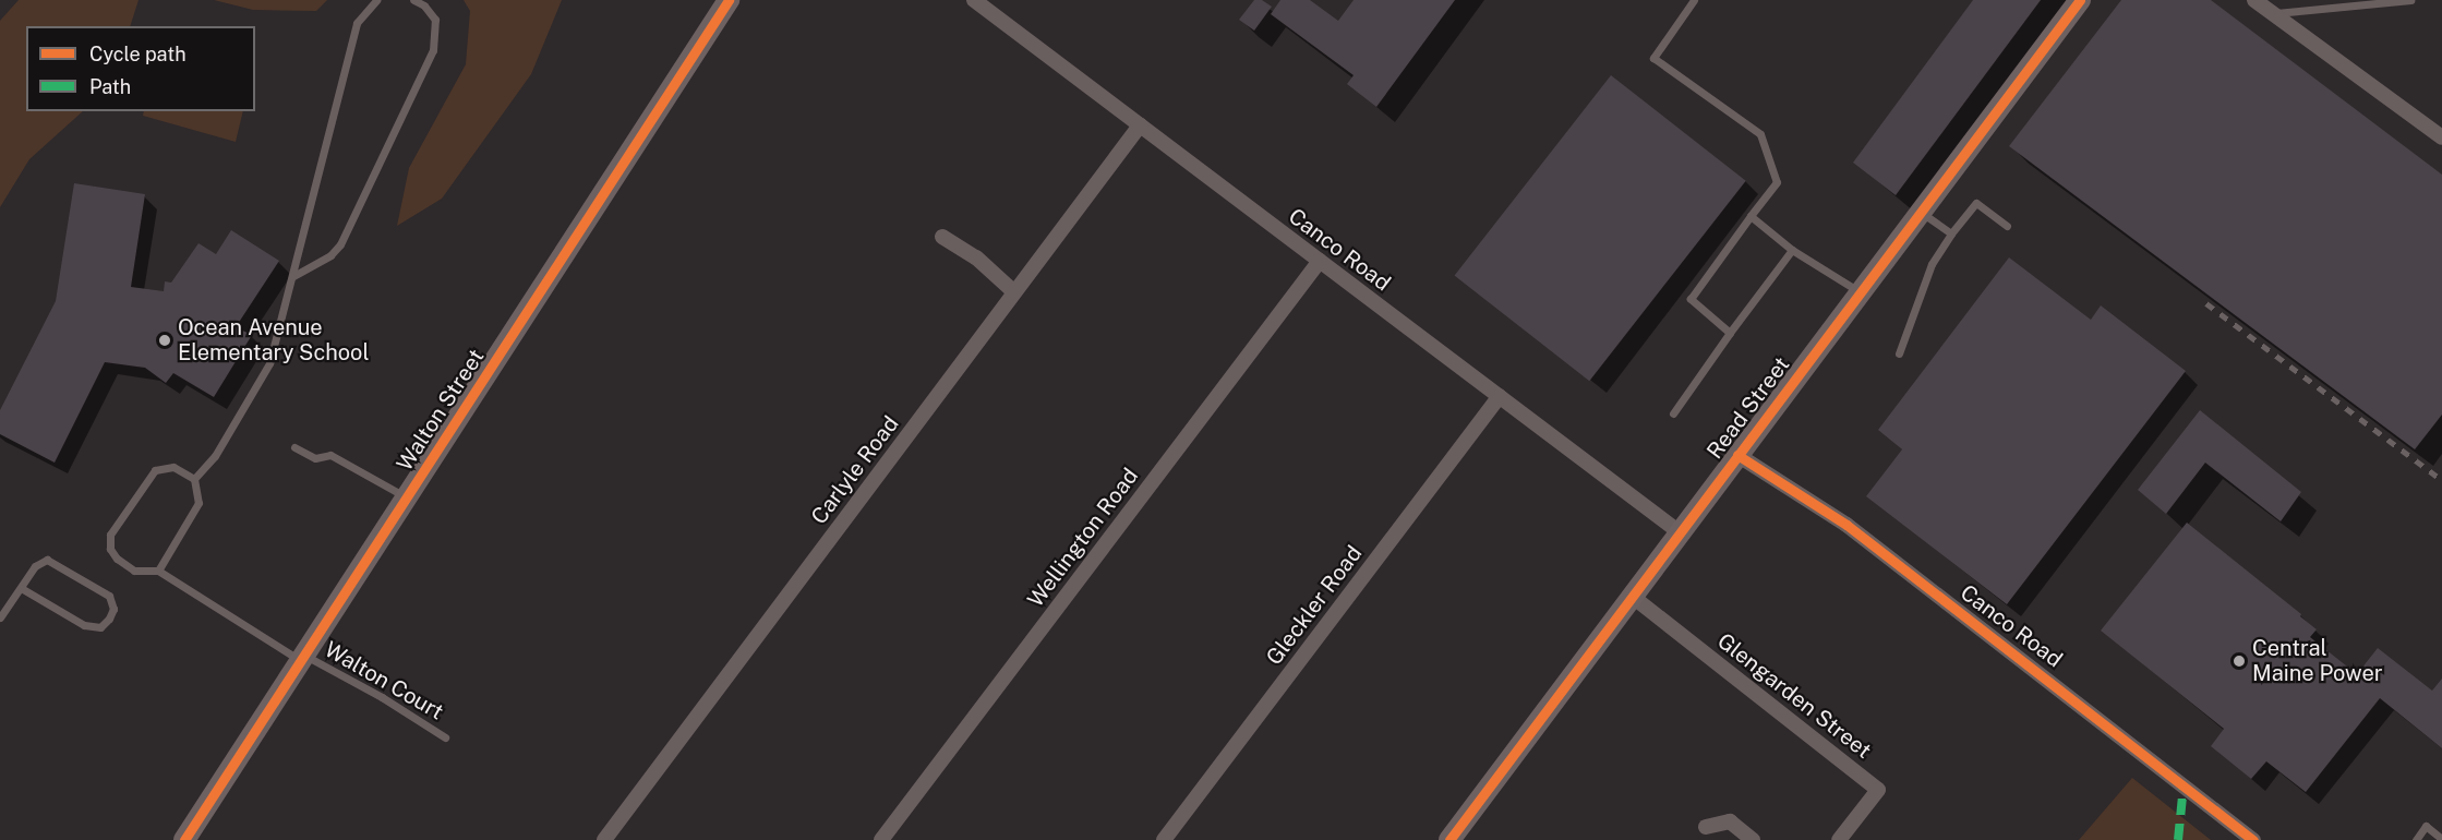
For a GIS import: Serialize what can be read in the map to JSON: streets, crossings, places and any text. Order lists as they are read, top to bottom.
{
  "streets": {
    "street": [
      "Canco Road",
      "Read Street",
      "Walton Street",
      "Carlyle Road",
      "Wellington Road",
      "Gleckler Road",
      "Glengarden Street"
    ],
    "lane": ["Walton Court"]
  },
  "crossings": [
    ["Canco Road", "Read Street"],
    ["Canco Road", "Carlyle Road"],
    ["Canco Road", "Wellington Road"],
    ["Canco Road", "Gleckler Road"],
    ["Read Street", "Glengarden Street"],
    ["Walton Street", "Walton Court"]
  ],
  "places": ["Ocean Avenue Elementary School", "Central Maine Power"],
  "legend": ["Cycle path", "Path"]
}
